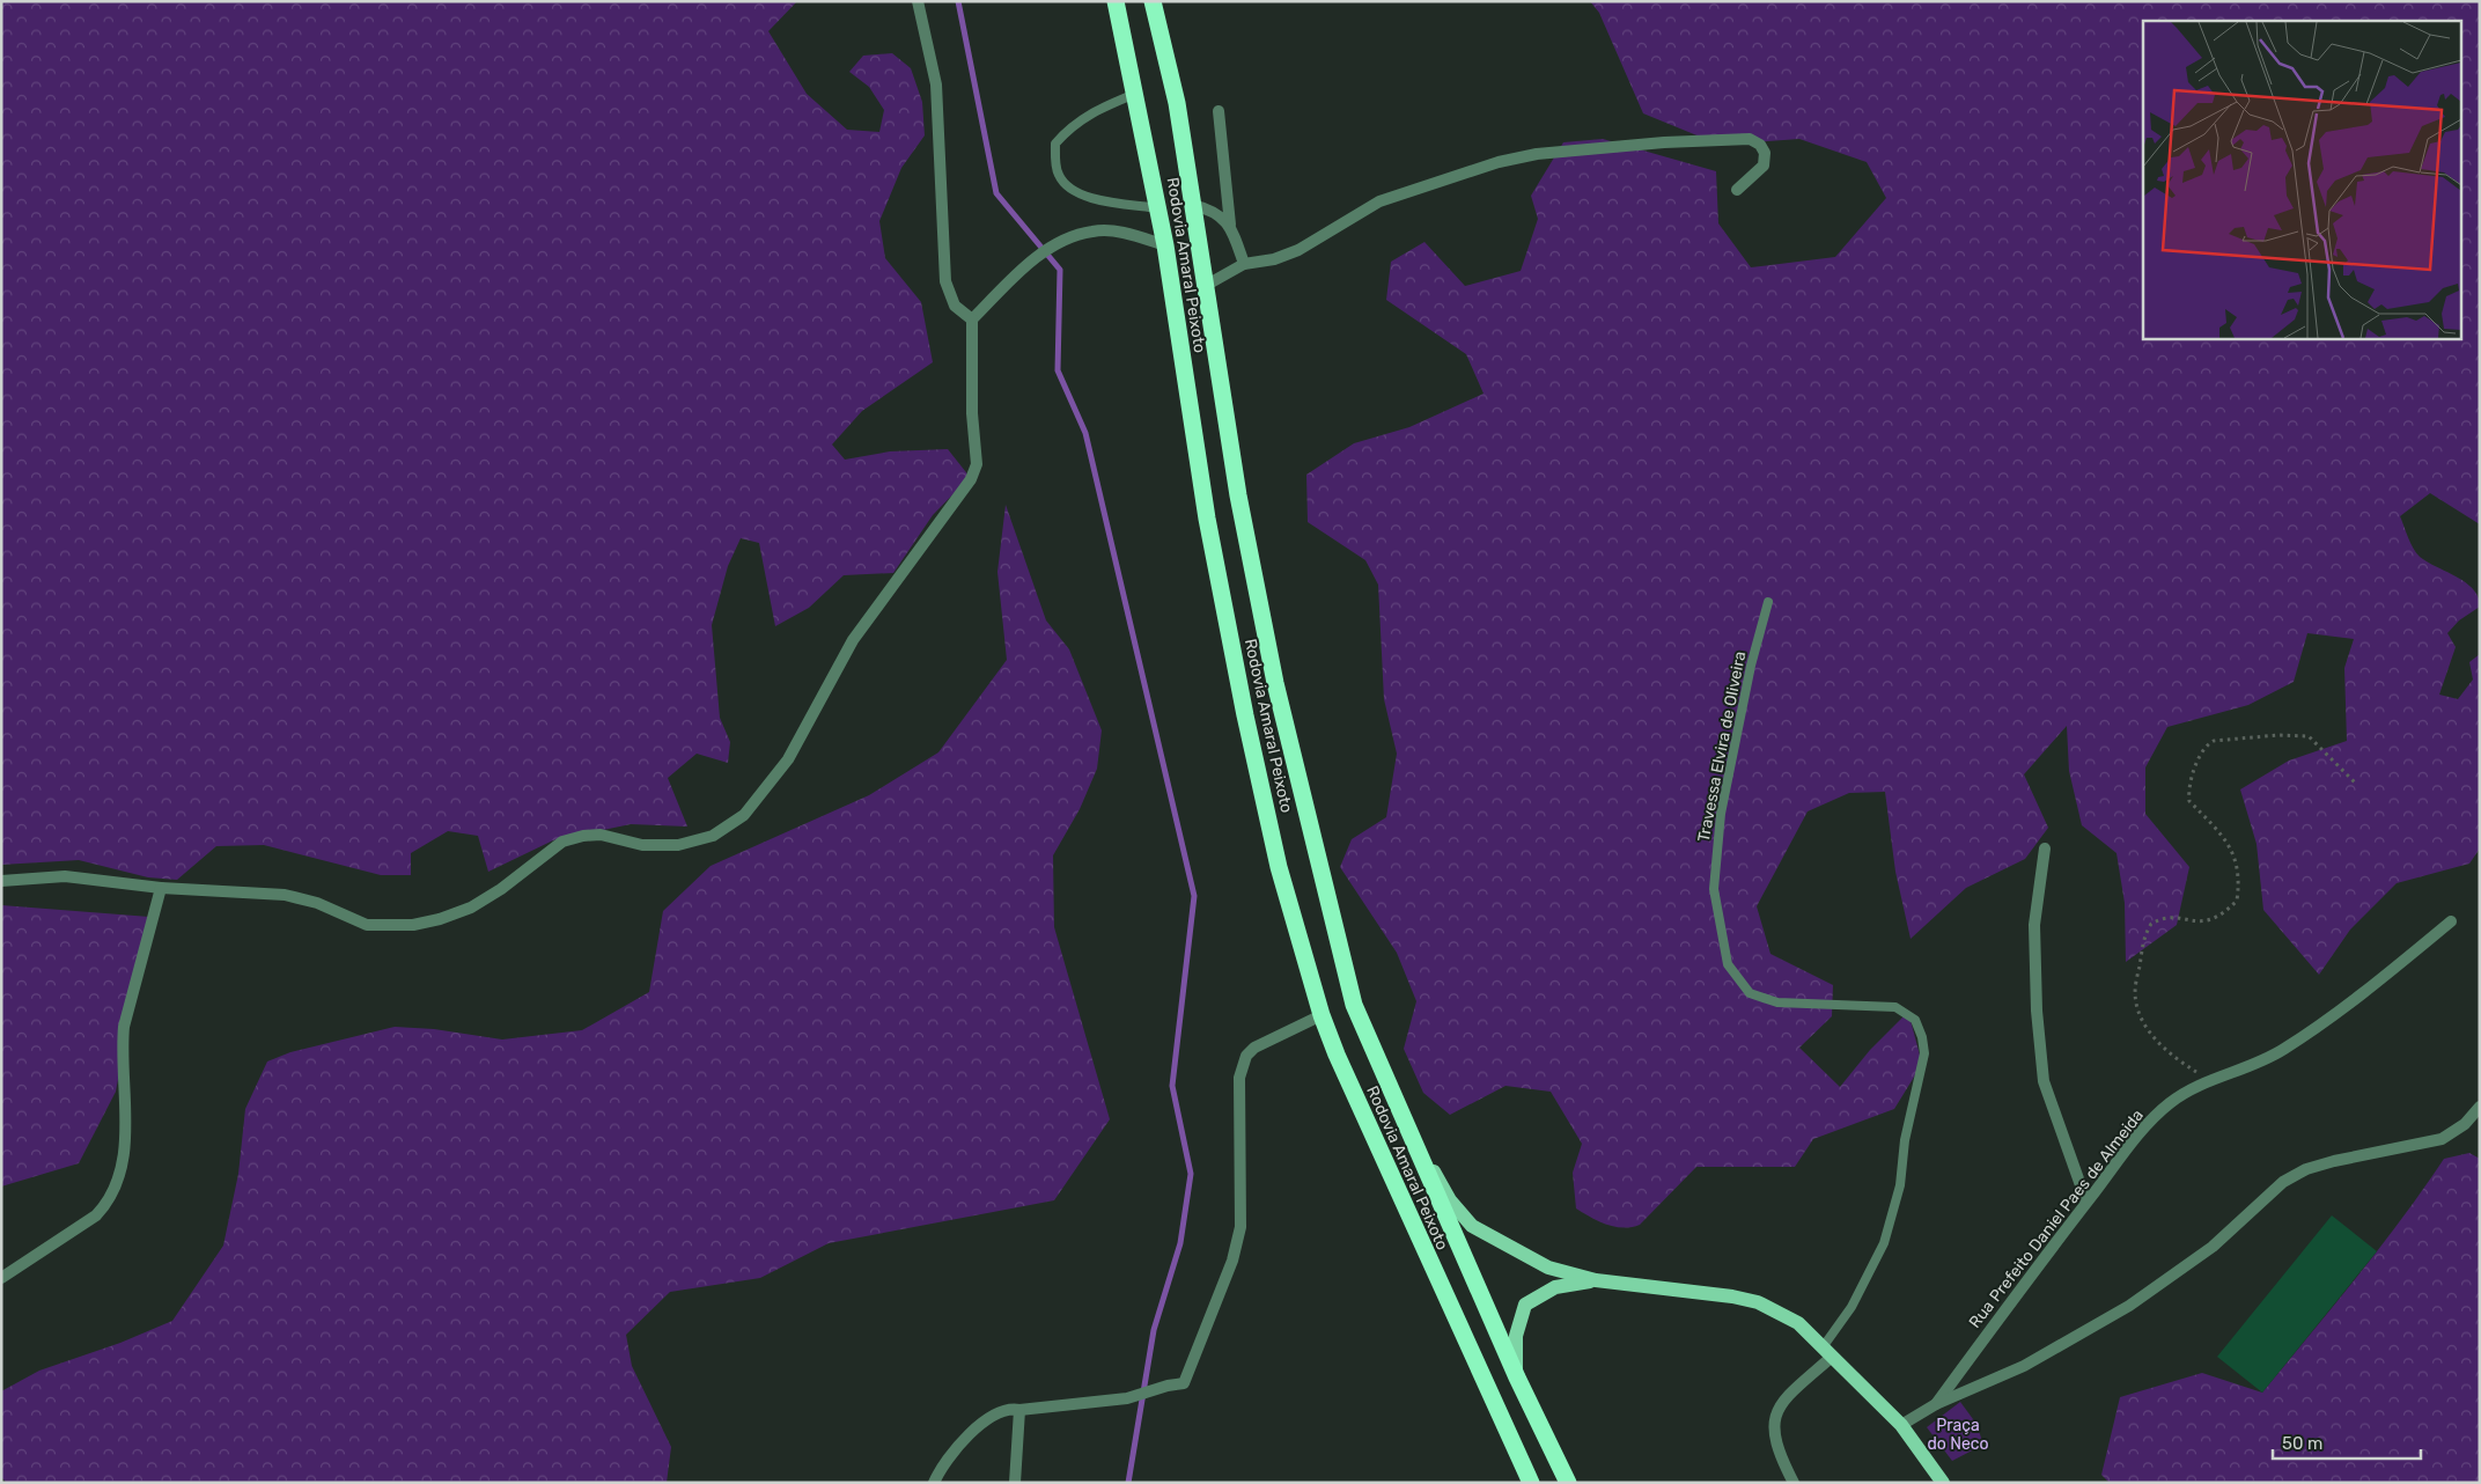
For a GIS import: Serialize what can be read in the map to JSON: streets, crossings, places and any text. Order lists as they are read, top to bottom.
{
  "streets": {
    "highway": ["Rodovia Amaral Peixoto"],
    "street": ["Rua Prefeito Daniel Paes de Almeida"],
    "lane": ["Travessa Elvira de Oliveira"]
  },
  "parks": ["Praça do Neco"],
  "scale_bar": "50 m"
}
